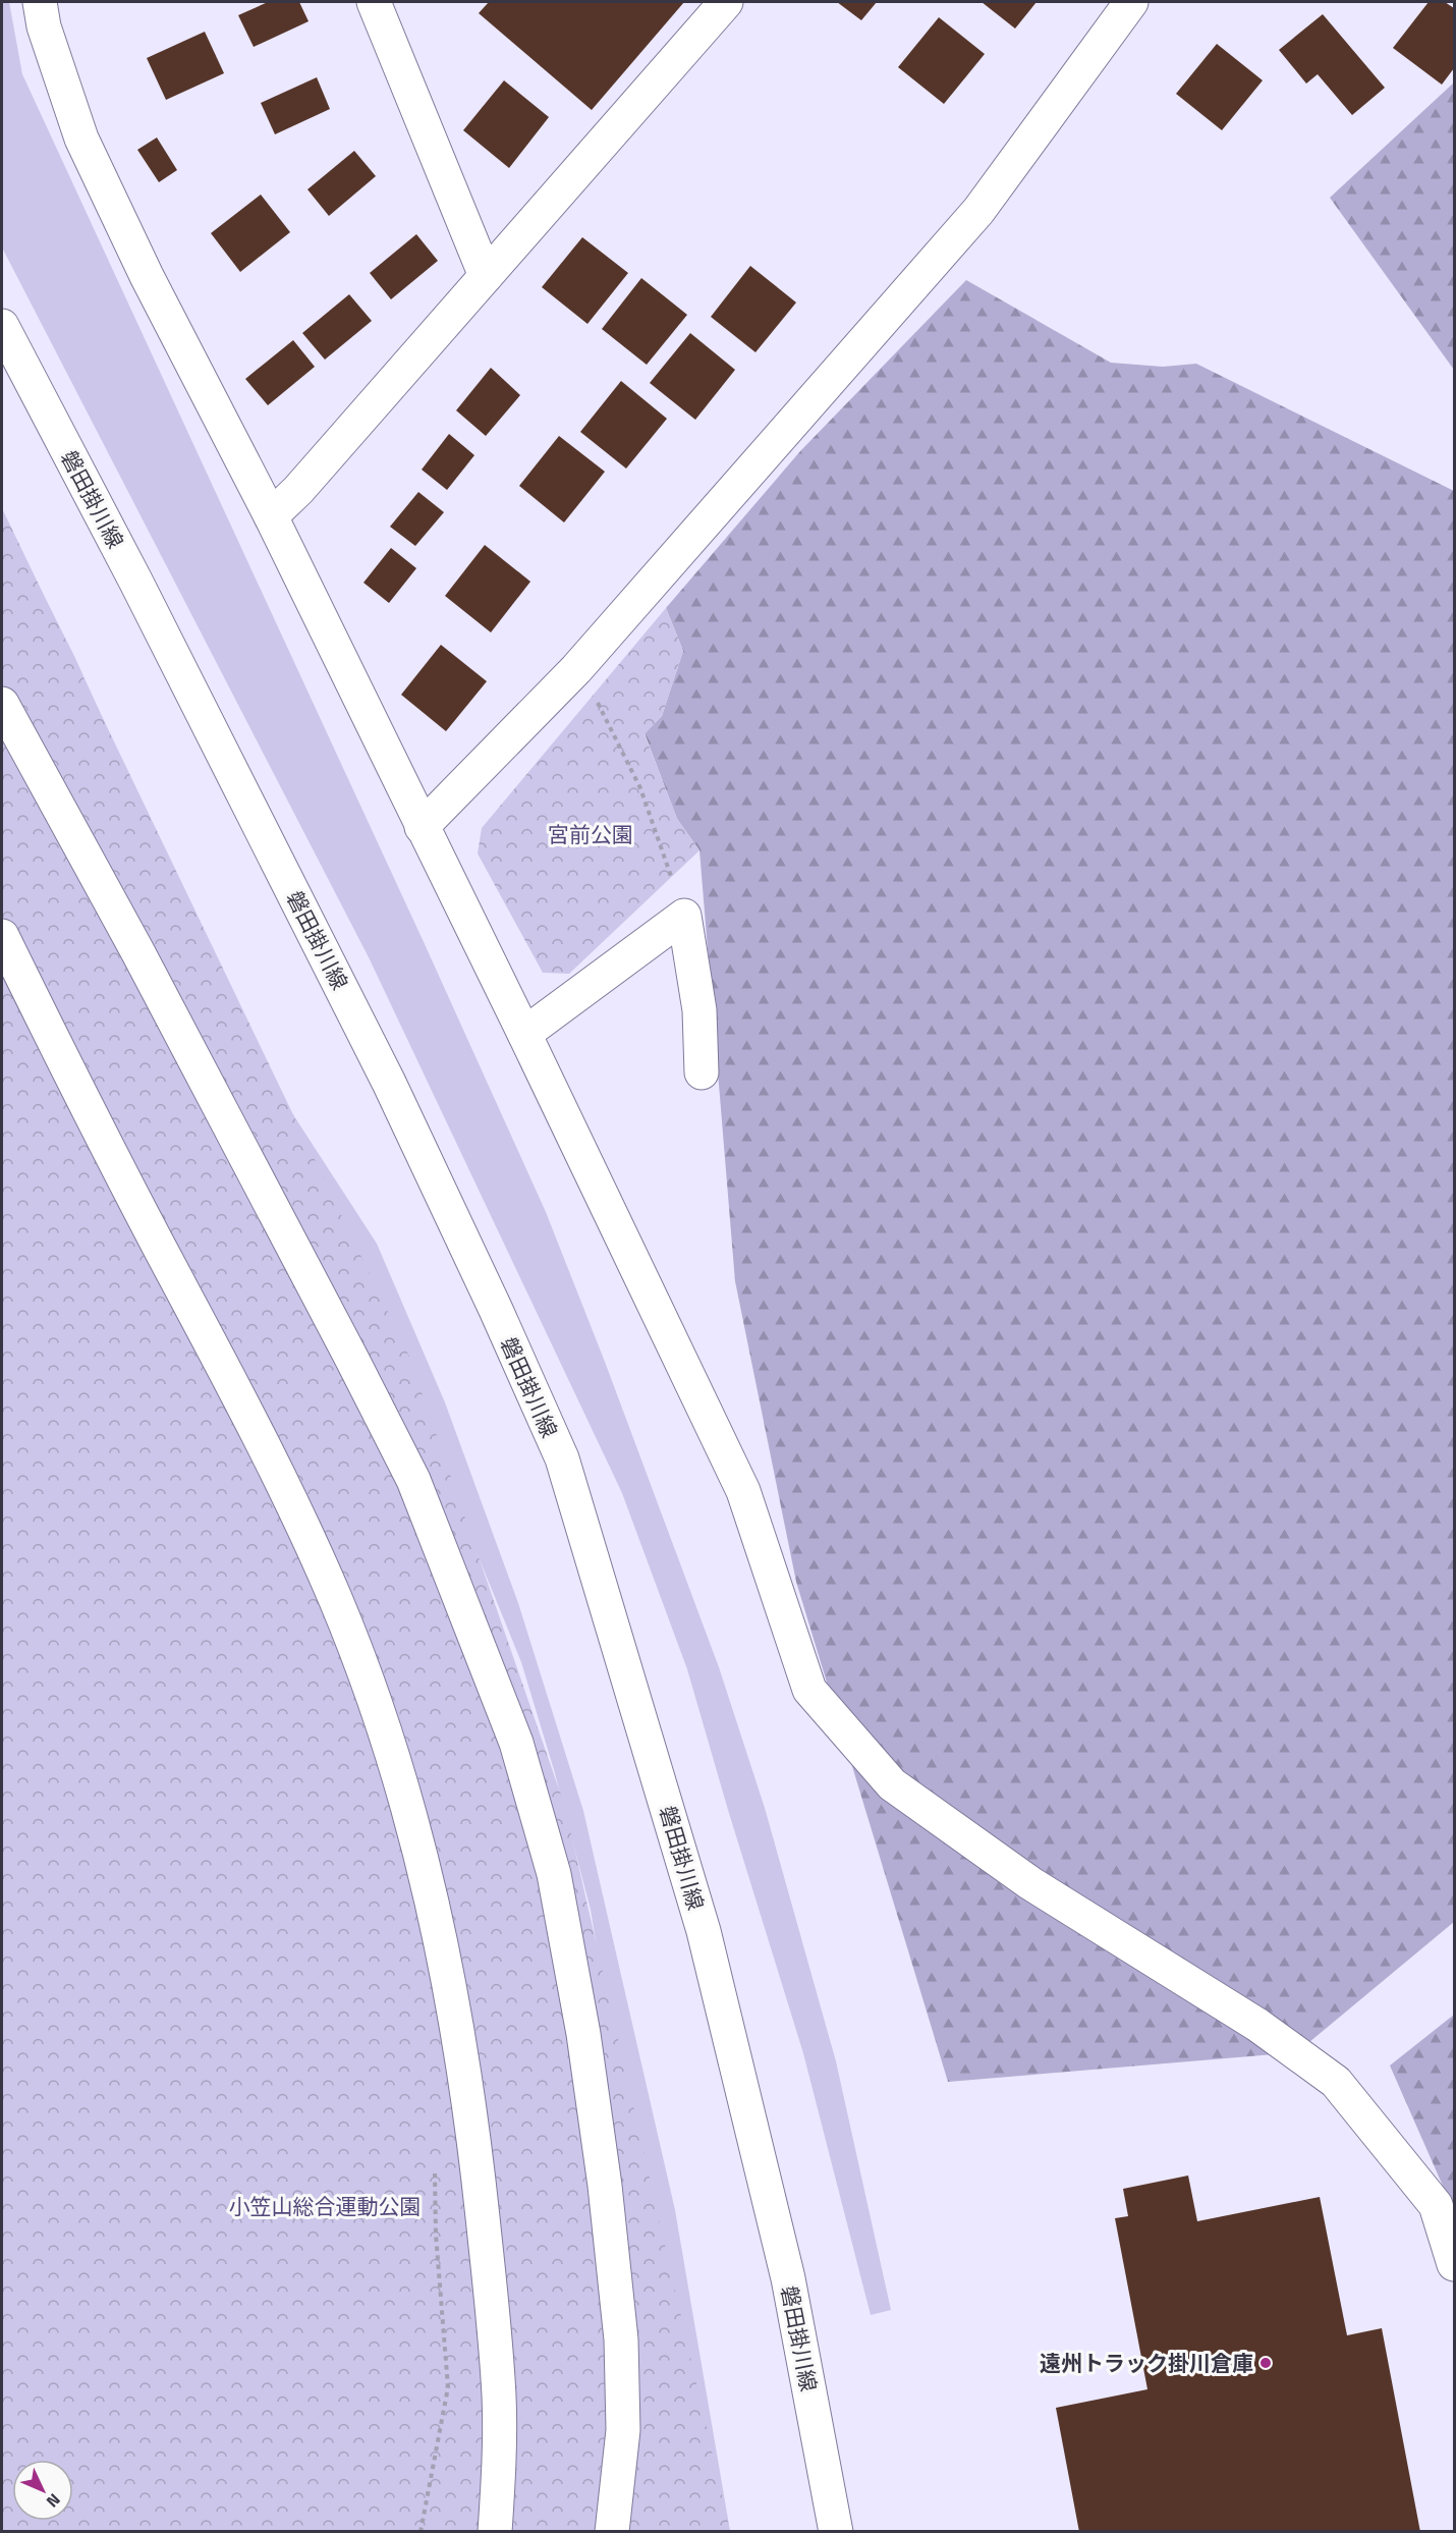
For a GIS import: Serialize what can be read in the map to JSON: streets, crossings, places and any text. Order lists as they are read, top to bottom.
{
  "streets": {
    "street": ["磐田掛川線"]
  },
  "parks": ["宮前公園", "小笠山総合運動公園"],
  "places": ["遠州トラック掛川倉庫"],
  "north": "bottom right"
}
